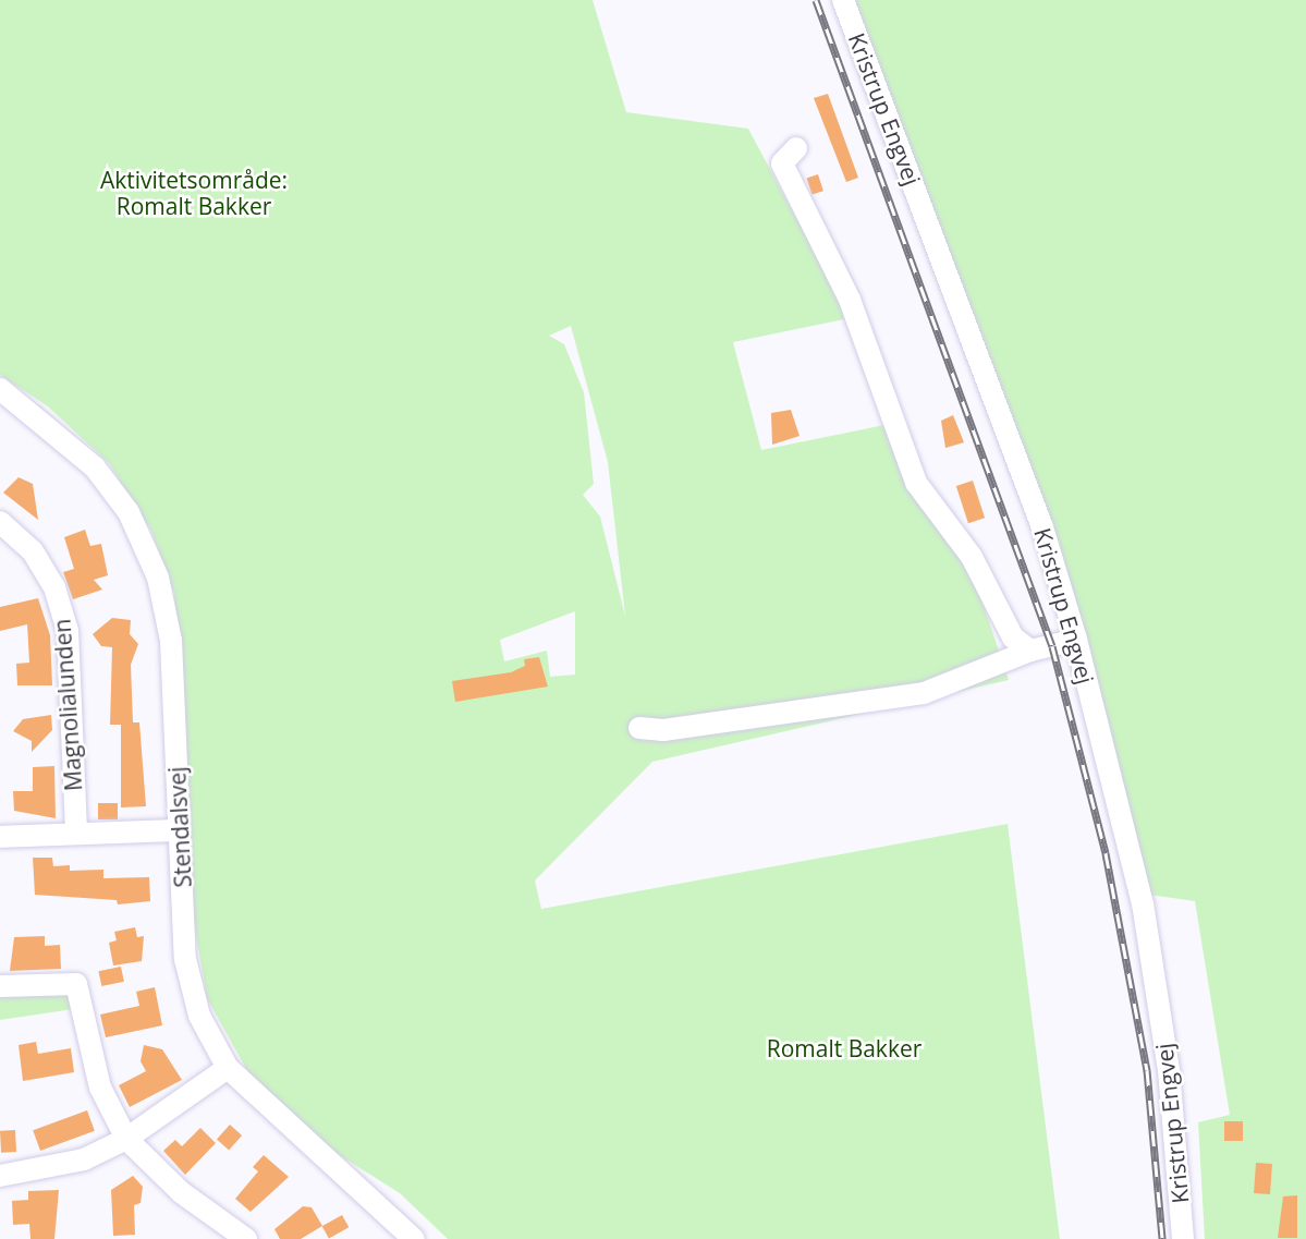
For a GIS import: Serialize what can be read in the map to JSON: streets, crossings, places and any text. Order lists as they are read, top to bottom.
{
  "streets": {
    "street": ["Kristrup Engvej", "Magnolialunden", "Stendalsvej"]
  },
  "parks": ["Aktivitetsområde: Romalt Bakker", "Romalt Bakker"]
}
